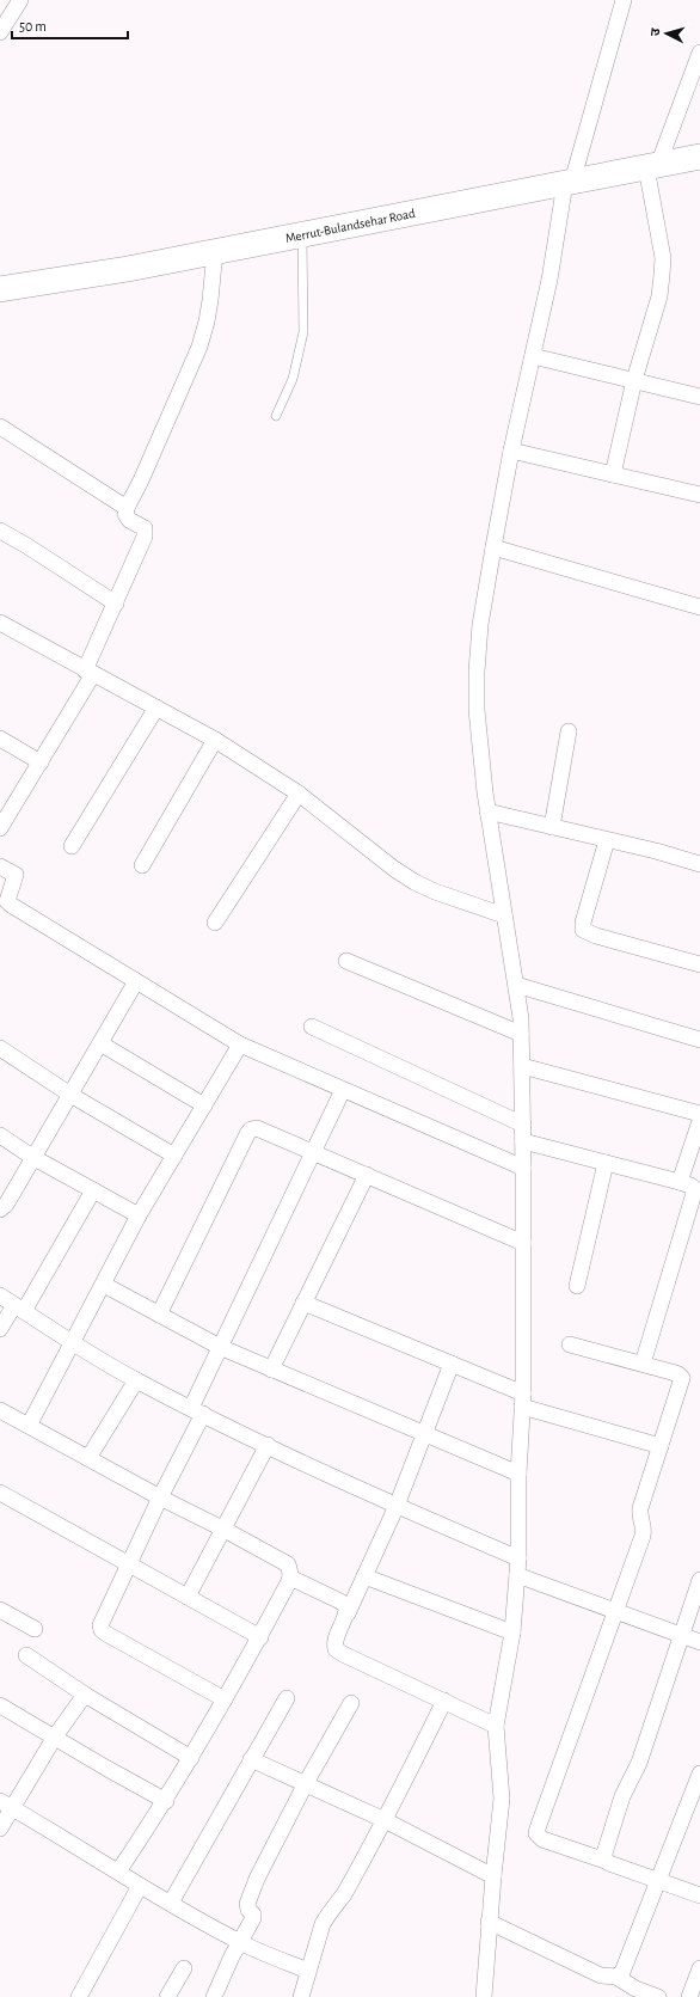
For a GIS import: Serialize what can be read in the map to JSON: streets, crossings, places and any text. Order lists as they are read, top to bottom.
{
  "streets": {
    "main road": ["Merrut-Bulandsehar Road"]
  },
  "scale_bar": "50 m",
  "north": "left"
}
